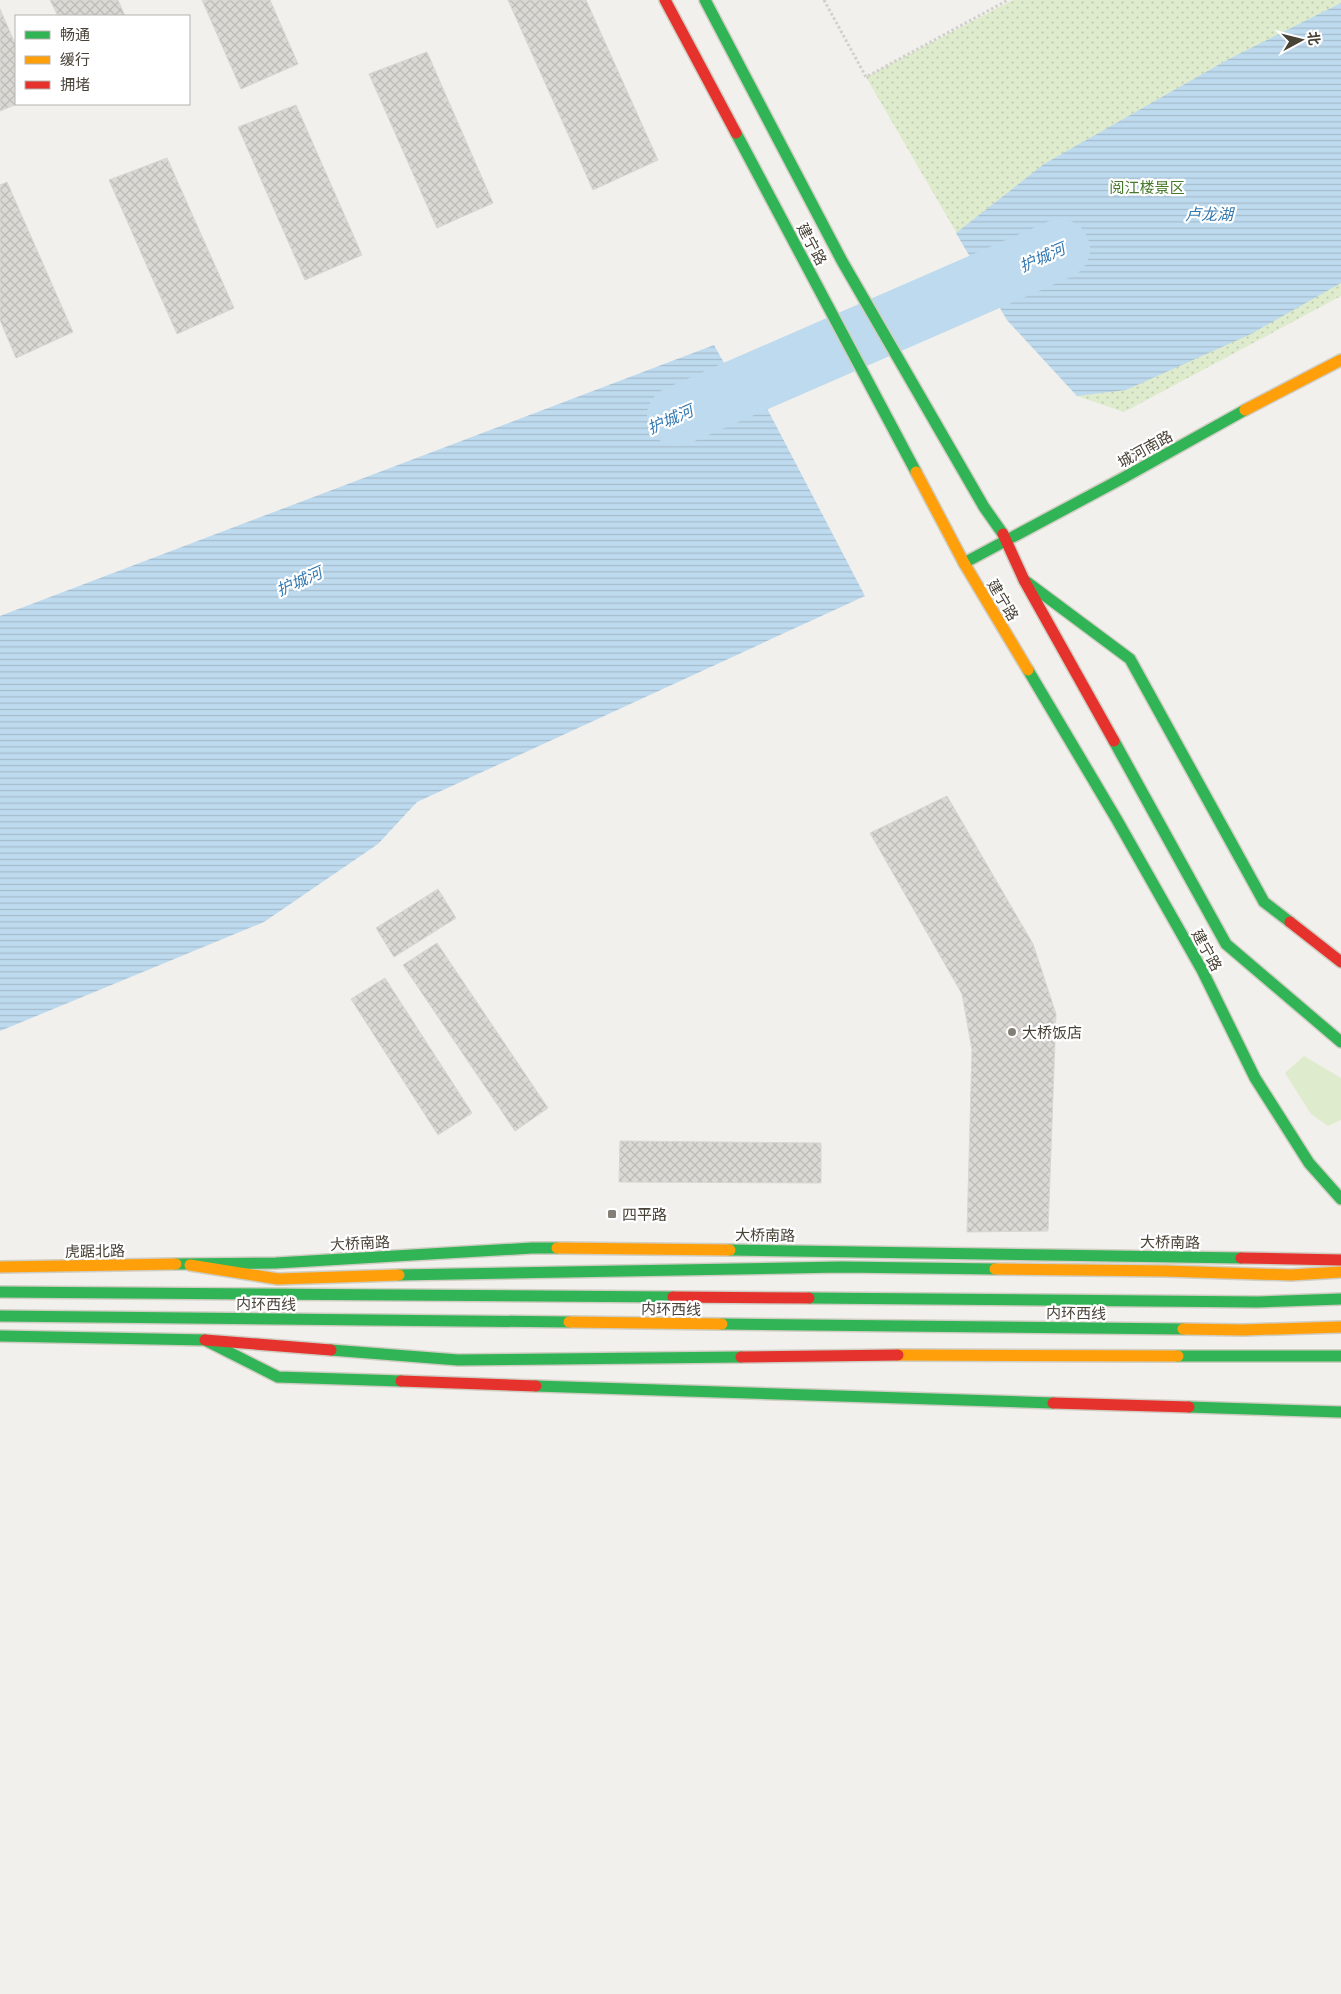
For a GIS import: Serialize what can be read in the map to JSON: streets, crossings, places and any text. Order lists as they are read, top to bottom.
{
  "streets": {
    "main road": [
      "建宁路",
      "城河南路",
      "大桥南路",
      "虎踞北路",
      "内环西线"
    ]
  },
  "crossings": [
    ["建宁路", "城河南路"],
    ["大桥南路", "虎踞北路"]
  ],
  "water": ["卢龙湖", "护城河"],
  "parks": ["阅江楼景区"],
  "places": {
    "other": ["大桥饭店"],
    "transit": ["四平路"]
  },
  "legend": ["畅通", "缓行", "拥堵"],
  "north": "right"
}
